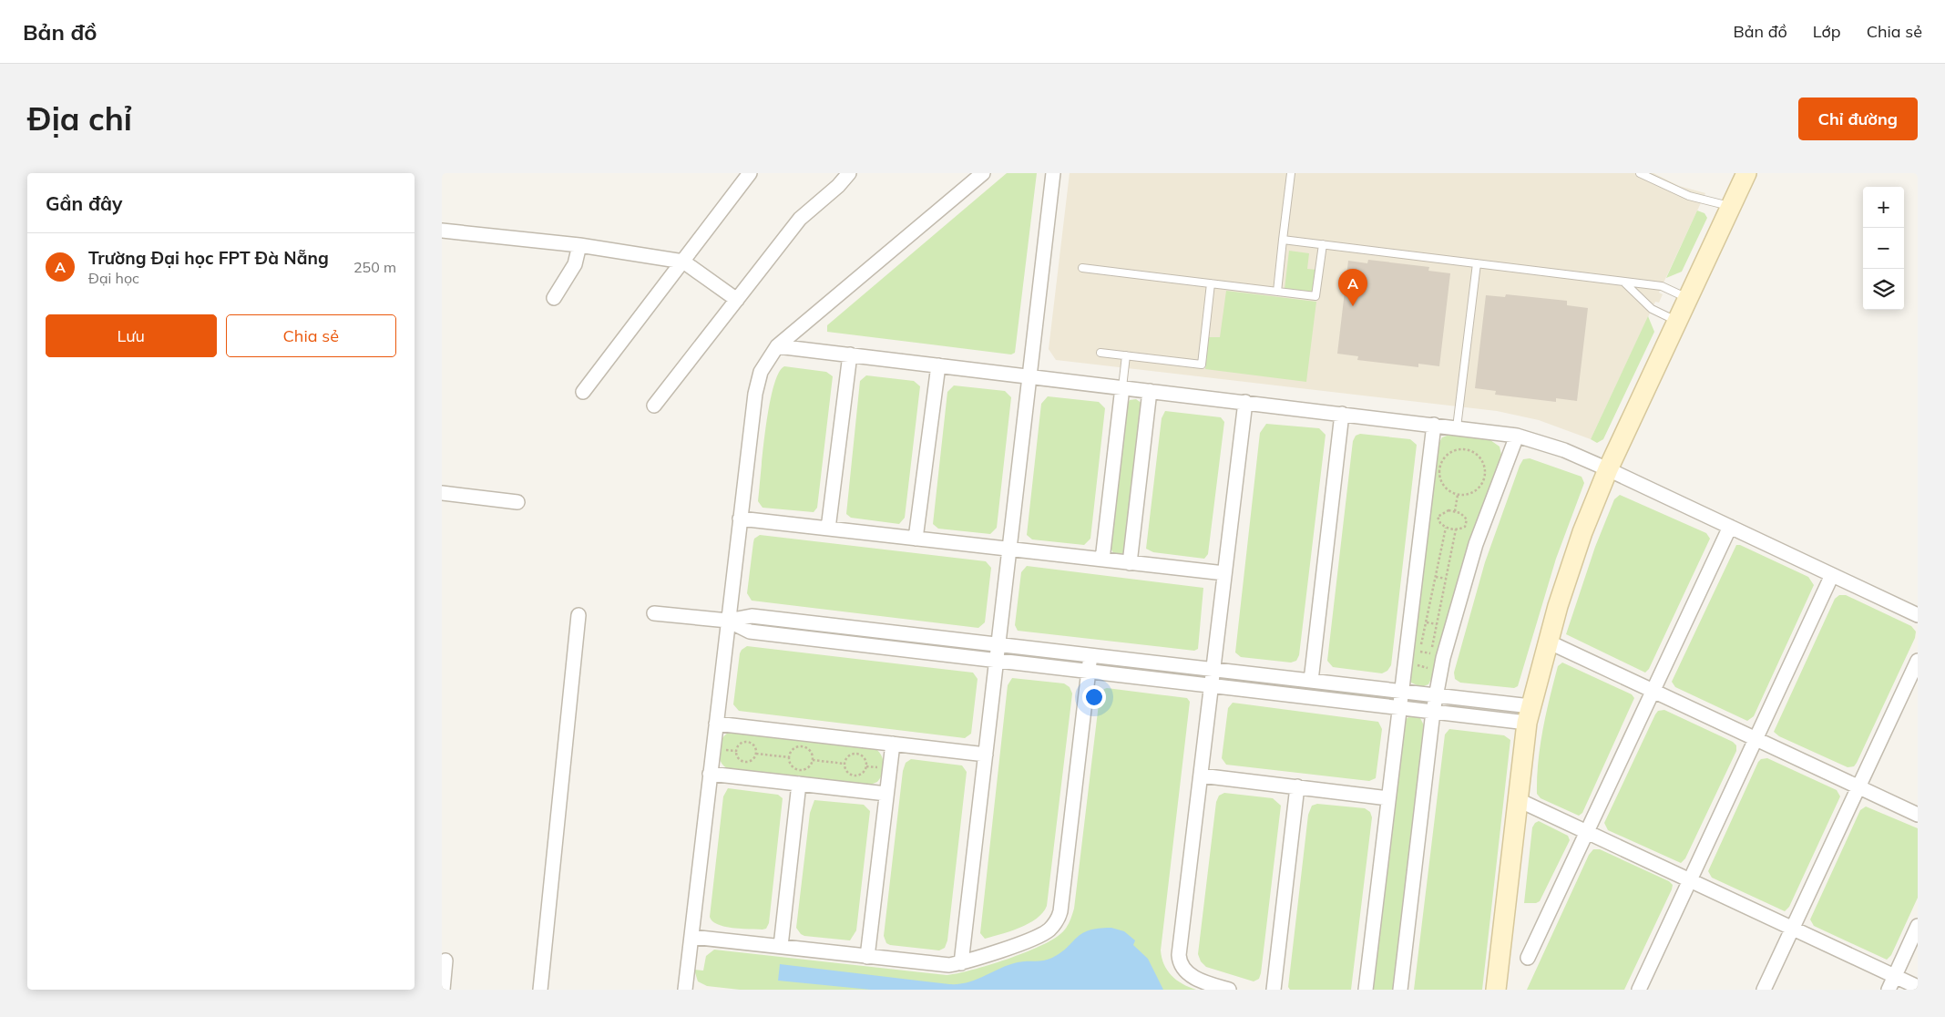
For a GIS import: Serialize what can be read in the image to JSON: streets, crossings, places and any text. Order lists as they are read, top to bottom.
{
  "page": {
    "header": "Bản đồ",
    "nav": ["Bản đồ", "Lớp", "Chia sẻ"],
    "buttons": [
      "Chỉ đường",
      ["Lưu", "Chia sẻ"]
    ],
    "title": "Địa chỉ",
    "heading": "Gần đây",
    "map_buttons": ["+", "−"],
    "list": [
      {
        "mark": "A",
        "name": "Trường Đại học FPT Đà Nẵng",
        "note": "Đại học",
        "value": "250 m"
      }
    ],
    "pins": "A"
  }
}
